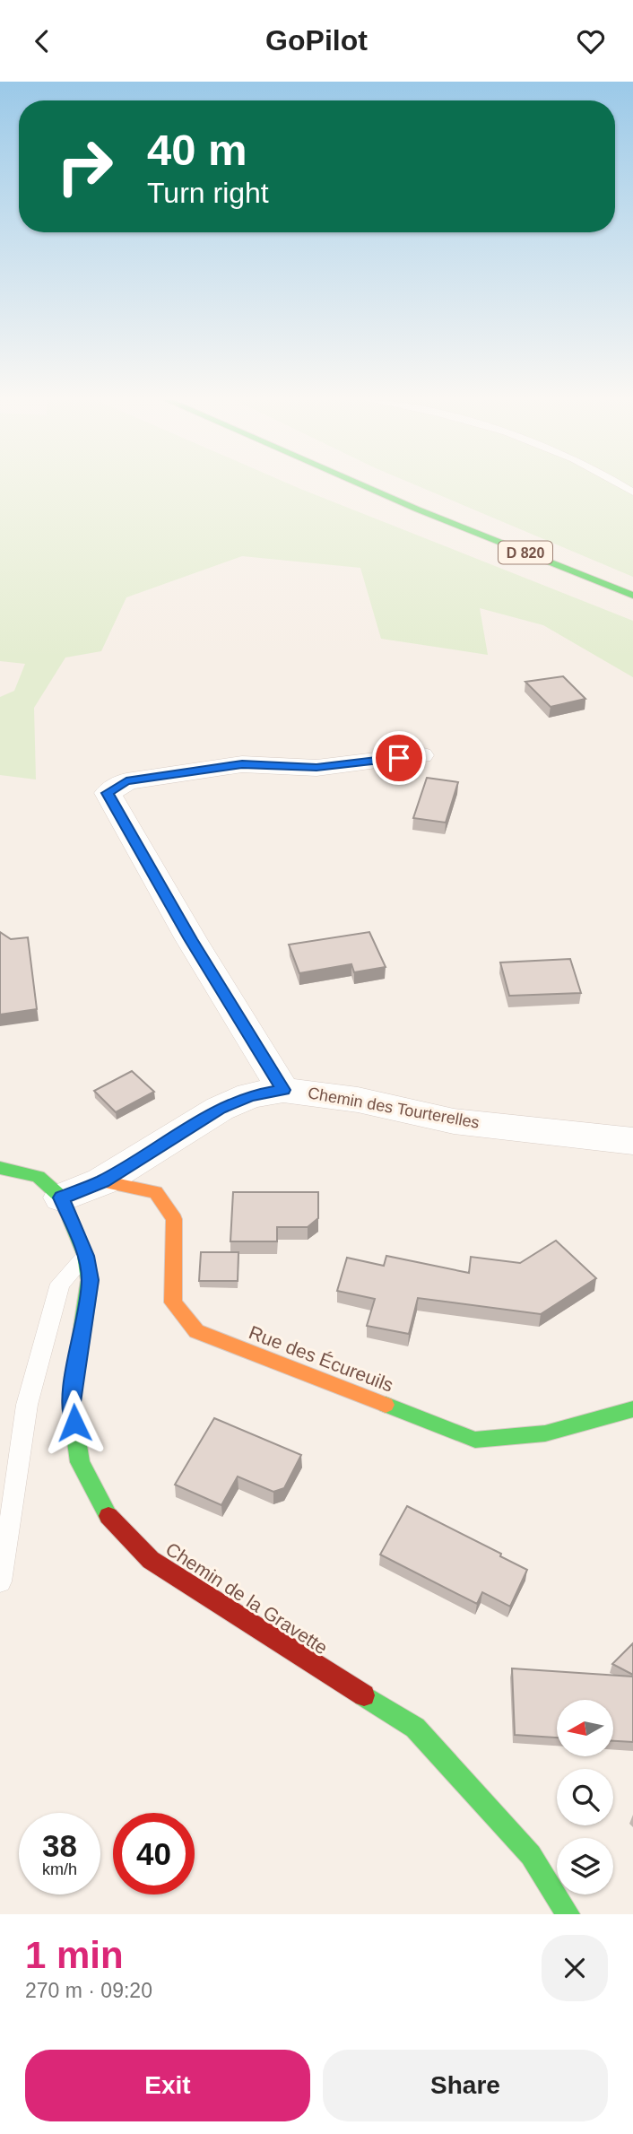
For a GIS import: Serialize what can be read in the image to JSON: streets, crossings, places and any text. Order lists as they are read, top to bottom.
{
  "streets": {
    "street": [
      "D 820",
      "Chemin des Tourterelles",
      "Rue des Écureuils",
      "Chemin de la Gravette"
    ]
  },
  "crossings": [
    ["Chemin des Tourterelles", "Rue des Écureuils"],
    ["Chemin des Tourterelles", "Chemin de la Gravette"]
  ],
  "north": "left",
  "page": {
    "header": "GoPilot",
    "turn": ["40 m", "Turn right"],
    "speed": "38 km/h",
    "limit": "40",
    "heading": ["1 min", "270 m · 09:20"],
    "buttons": ["Exit", "Share"]
  }
}
